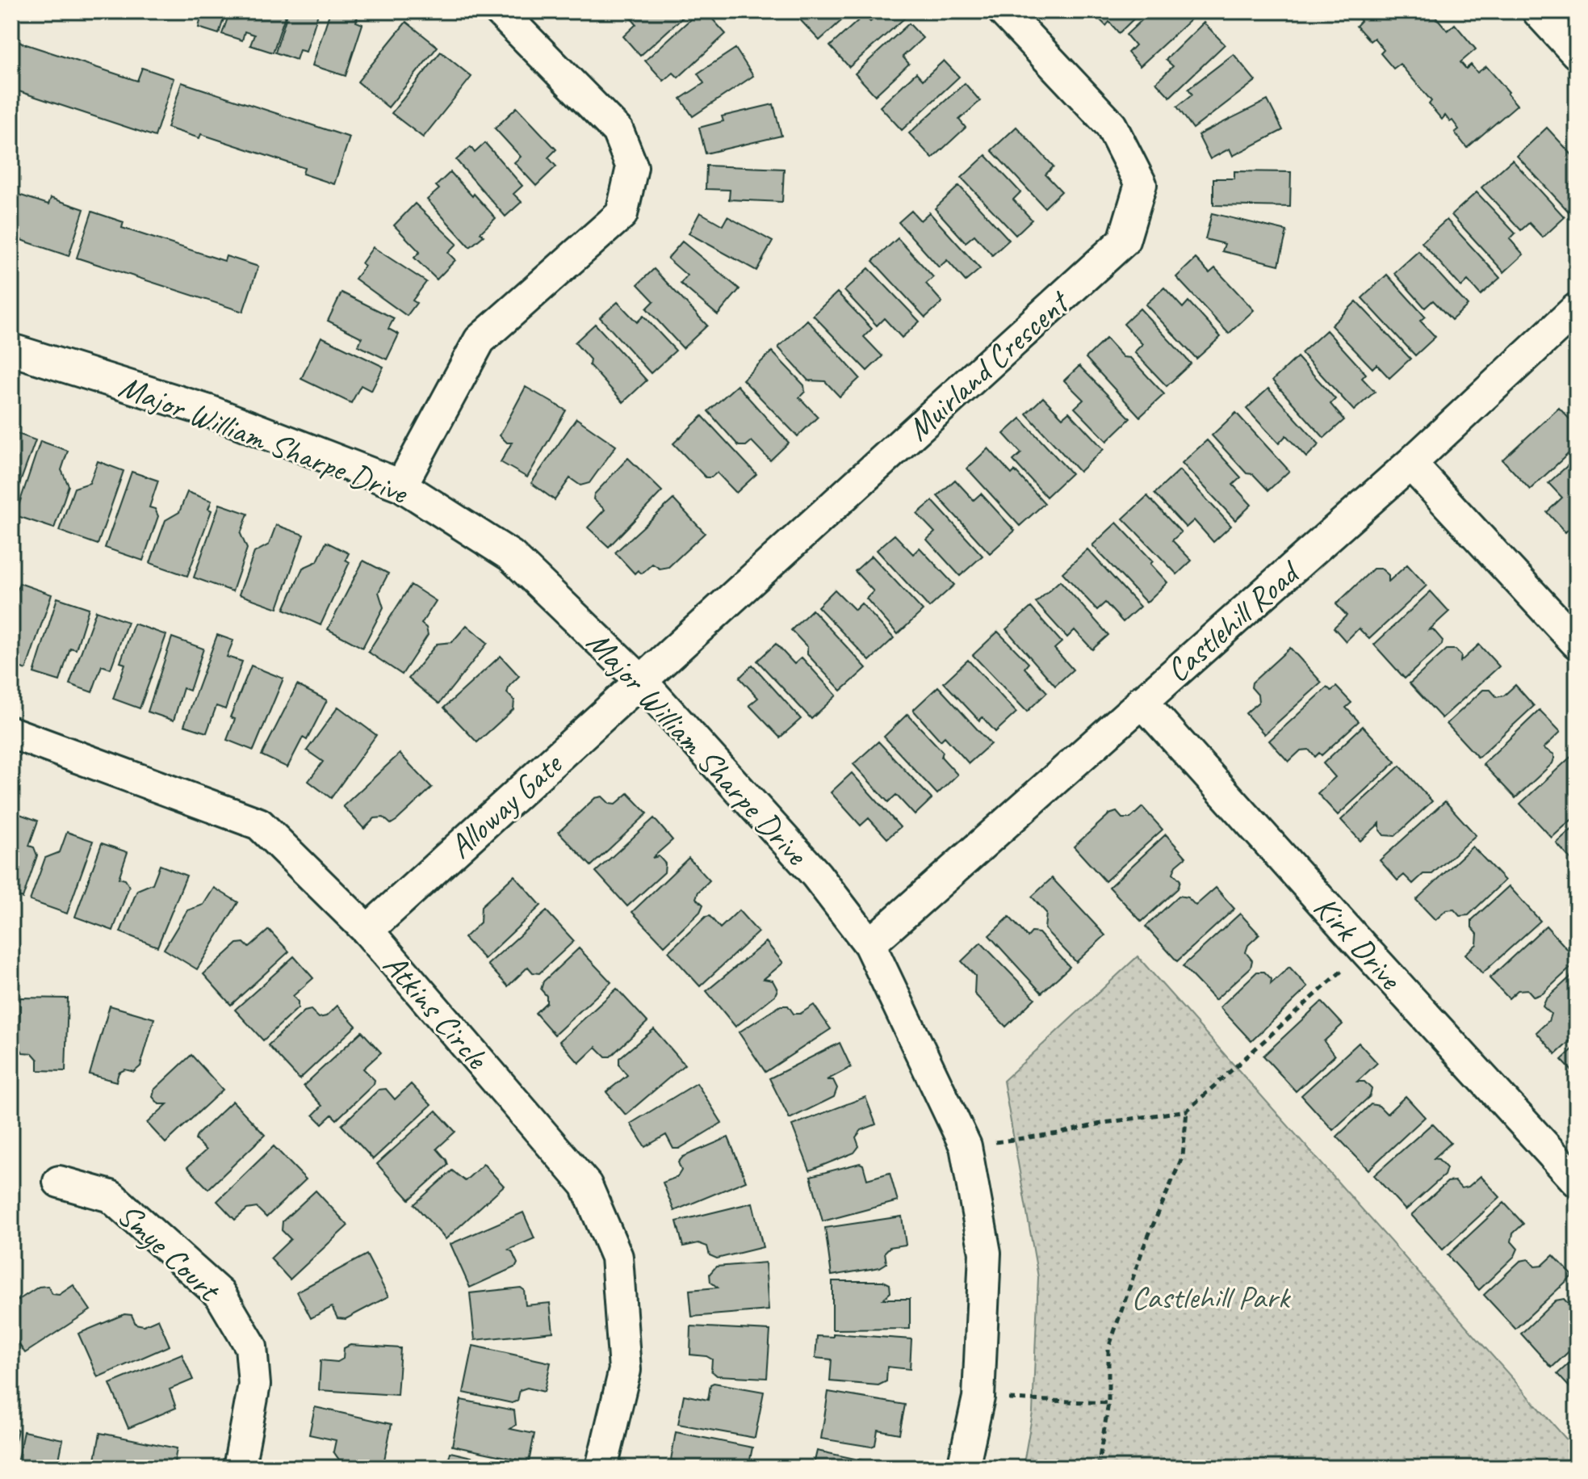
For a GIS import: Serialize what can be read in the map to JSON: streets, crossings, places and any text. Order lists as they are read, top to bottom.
{
  "streets": {
    "street": [
      "Muirland Crescent",
      "Major William Sharpe Drive",
      "Castlehill Road",
      "Alloway Gate",
      "Kirk Drive",
      "Atkins Circle",
      "Smye Court"
    ]
  },
  "crossings": [
    ["Muirland Crescent", "Major William Sharpe Drive"],
    ["Muirland Crescent", "Alloway Gate"],
    ["Major William Sharpe Drive", "Castlehill Road"],
    ["Major William Sharpe Drive", "Alloway Gate"],
    ["Castlehill Road", "Kirk Drive"],
    ["Alloway Gate", "Atkins Circle"]
  ],
  "parks": ["Castlehill Park"]
}
